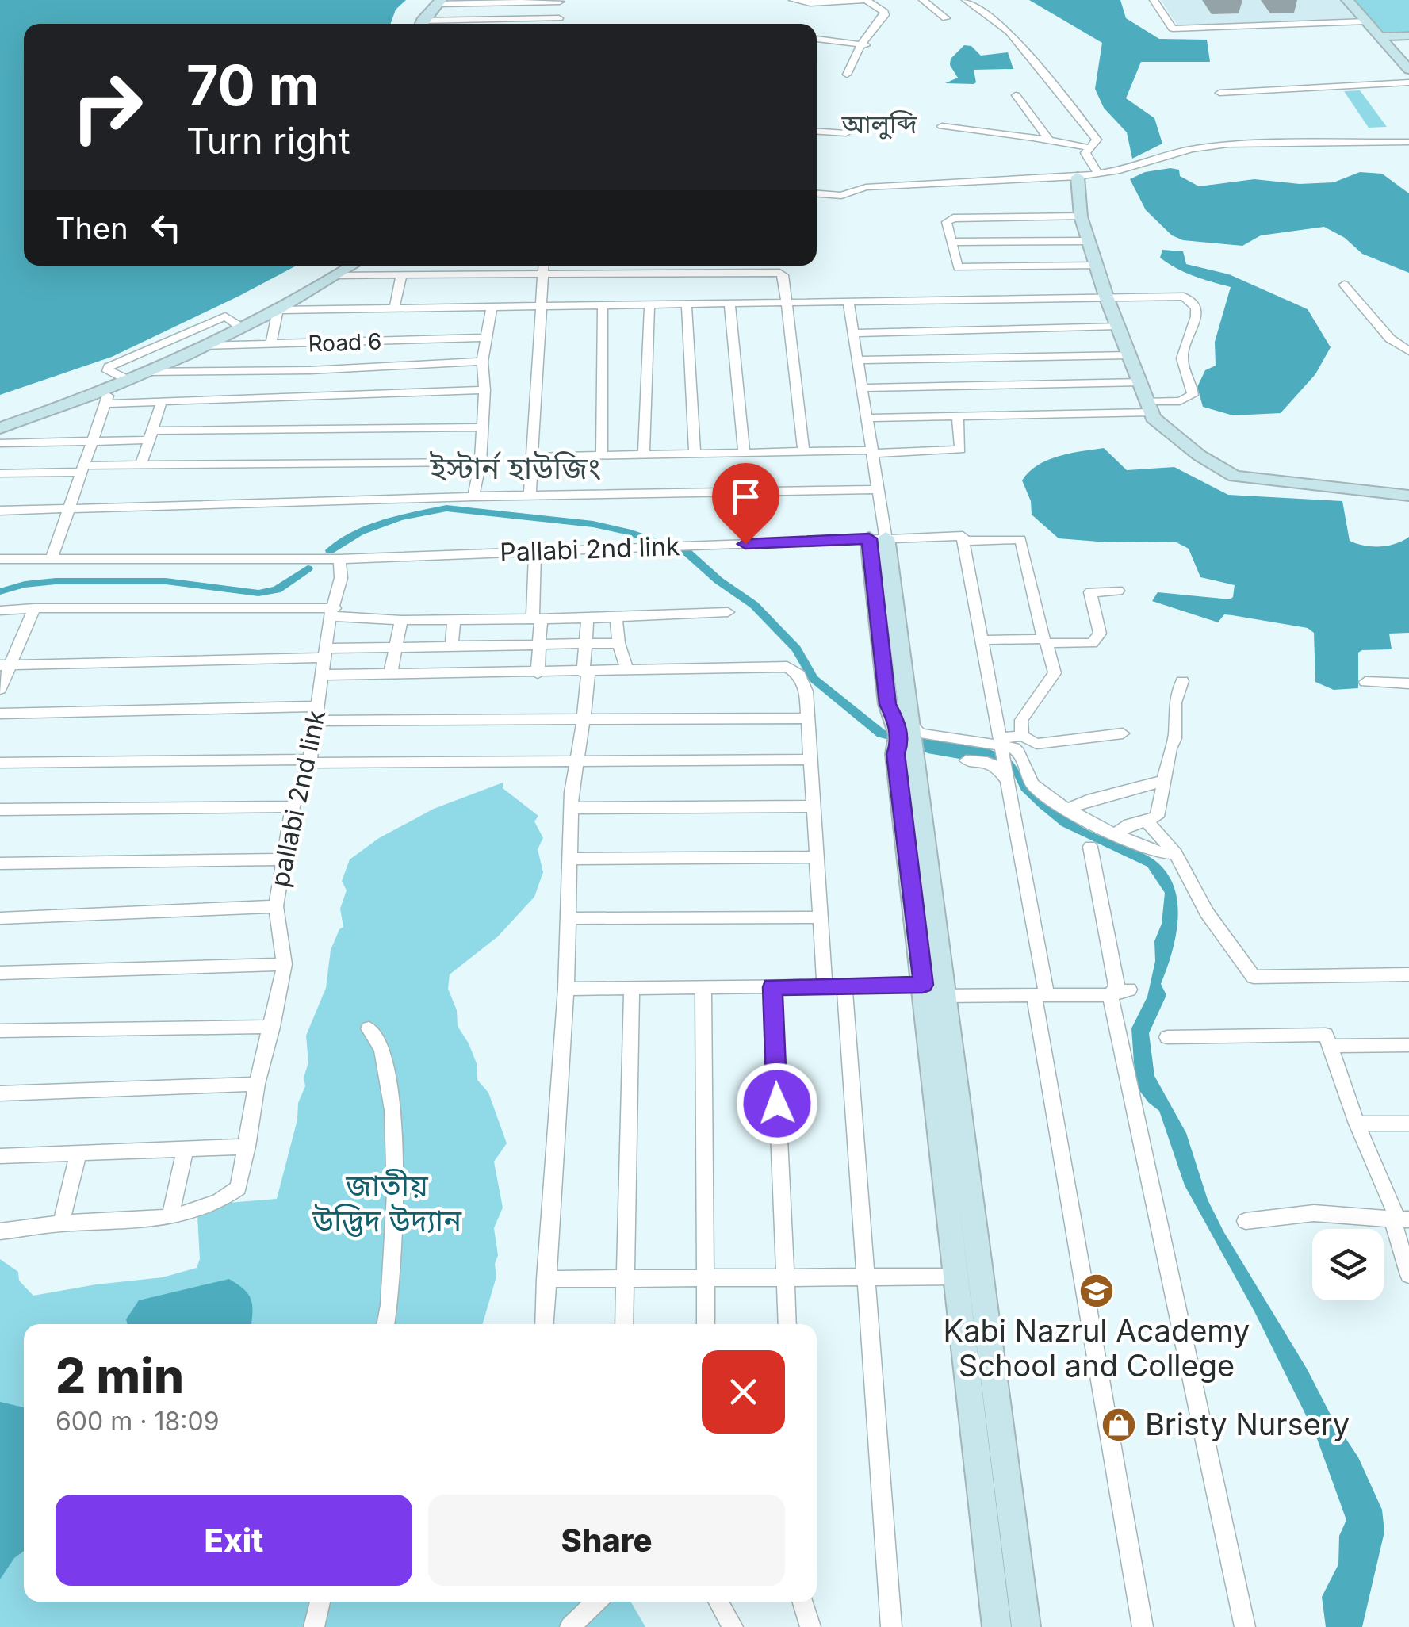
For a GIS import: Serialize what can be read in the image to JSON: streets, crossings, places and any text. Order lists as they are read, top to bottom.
{
  "streets": {
    "street": ["Road 6", "Pallabi 2nd link", "pallabi 2nd link"]
  },
  "crossings": [
    ["Pallabi 2nd link", "pallabi 2nd link"]
  ],
  "districts": ["আলুব্দি", "ইস্টার্ন হাউজিং"],
  "parks": ["জাতীয় উদ্ভিদ উদ্যান"],
  "places": {
    "school or university": ["Kabi Nazrul Academy School and College"],
    "shop": ["Bristy Nursery"]
  },
  "page": {
    "turn": ["70 m", "Turn right"],
    "then": "Then",
    "heading": ["2 min", "600 m · 18:09"],
    "buttons": ["Exit", "Share"]
  }
}
